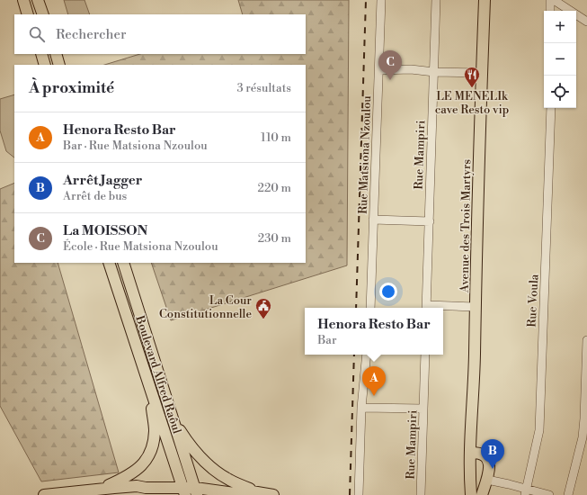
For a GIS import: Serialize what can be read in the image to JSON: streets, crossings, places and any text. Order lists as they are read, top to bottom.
{
  "streets": {
    "main road": ["Avenue des Trois Martyrs", "Boulevard Alfred Raôul"],
    "street": ["Rue Matsiona Nzoulou", "Rue Mampiri", "Rue Voula"]
  },
  "places": {
    "restaurant": ["LE MENELIk cave Resto vip"],
    "public building": ["La Cour Constitutionnelle"]
  },
  "page": {
    "map_buttons": ["+", "−"],
    "search": "Rechercher",
    "pins": ["C", "A", "B"],
    "heading": ["À proximité", "3 résultats"],
    "list": [
      {
        "mark": "A",
        "name": "Henora Resto Bar",
        "note": "Bar · Rue Matsiona Nzoulou",
        "value": "110 m"
      },
      {
        "mark": "B",
        "name": "Arrêt Jagger",
        "note": "Arrêt de bus",
        "value": "220 m"
      },
      {
        "mark": "C",
        "name": "La MOISSON",
        "note": "École · Rue Matsiona Nzoulou",
        "value": "230 m"
      }
    ],
    "popup": ["Henora Resto Bar", "Bar"]
  }
}
